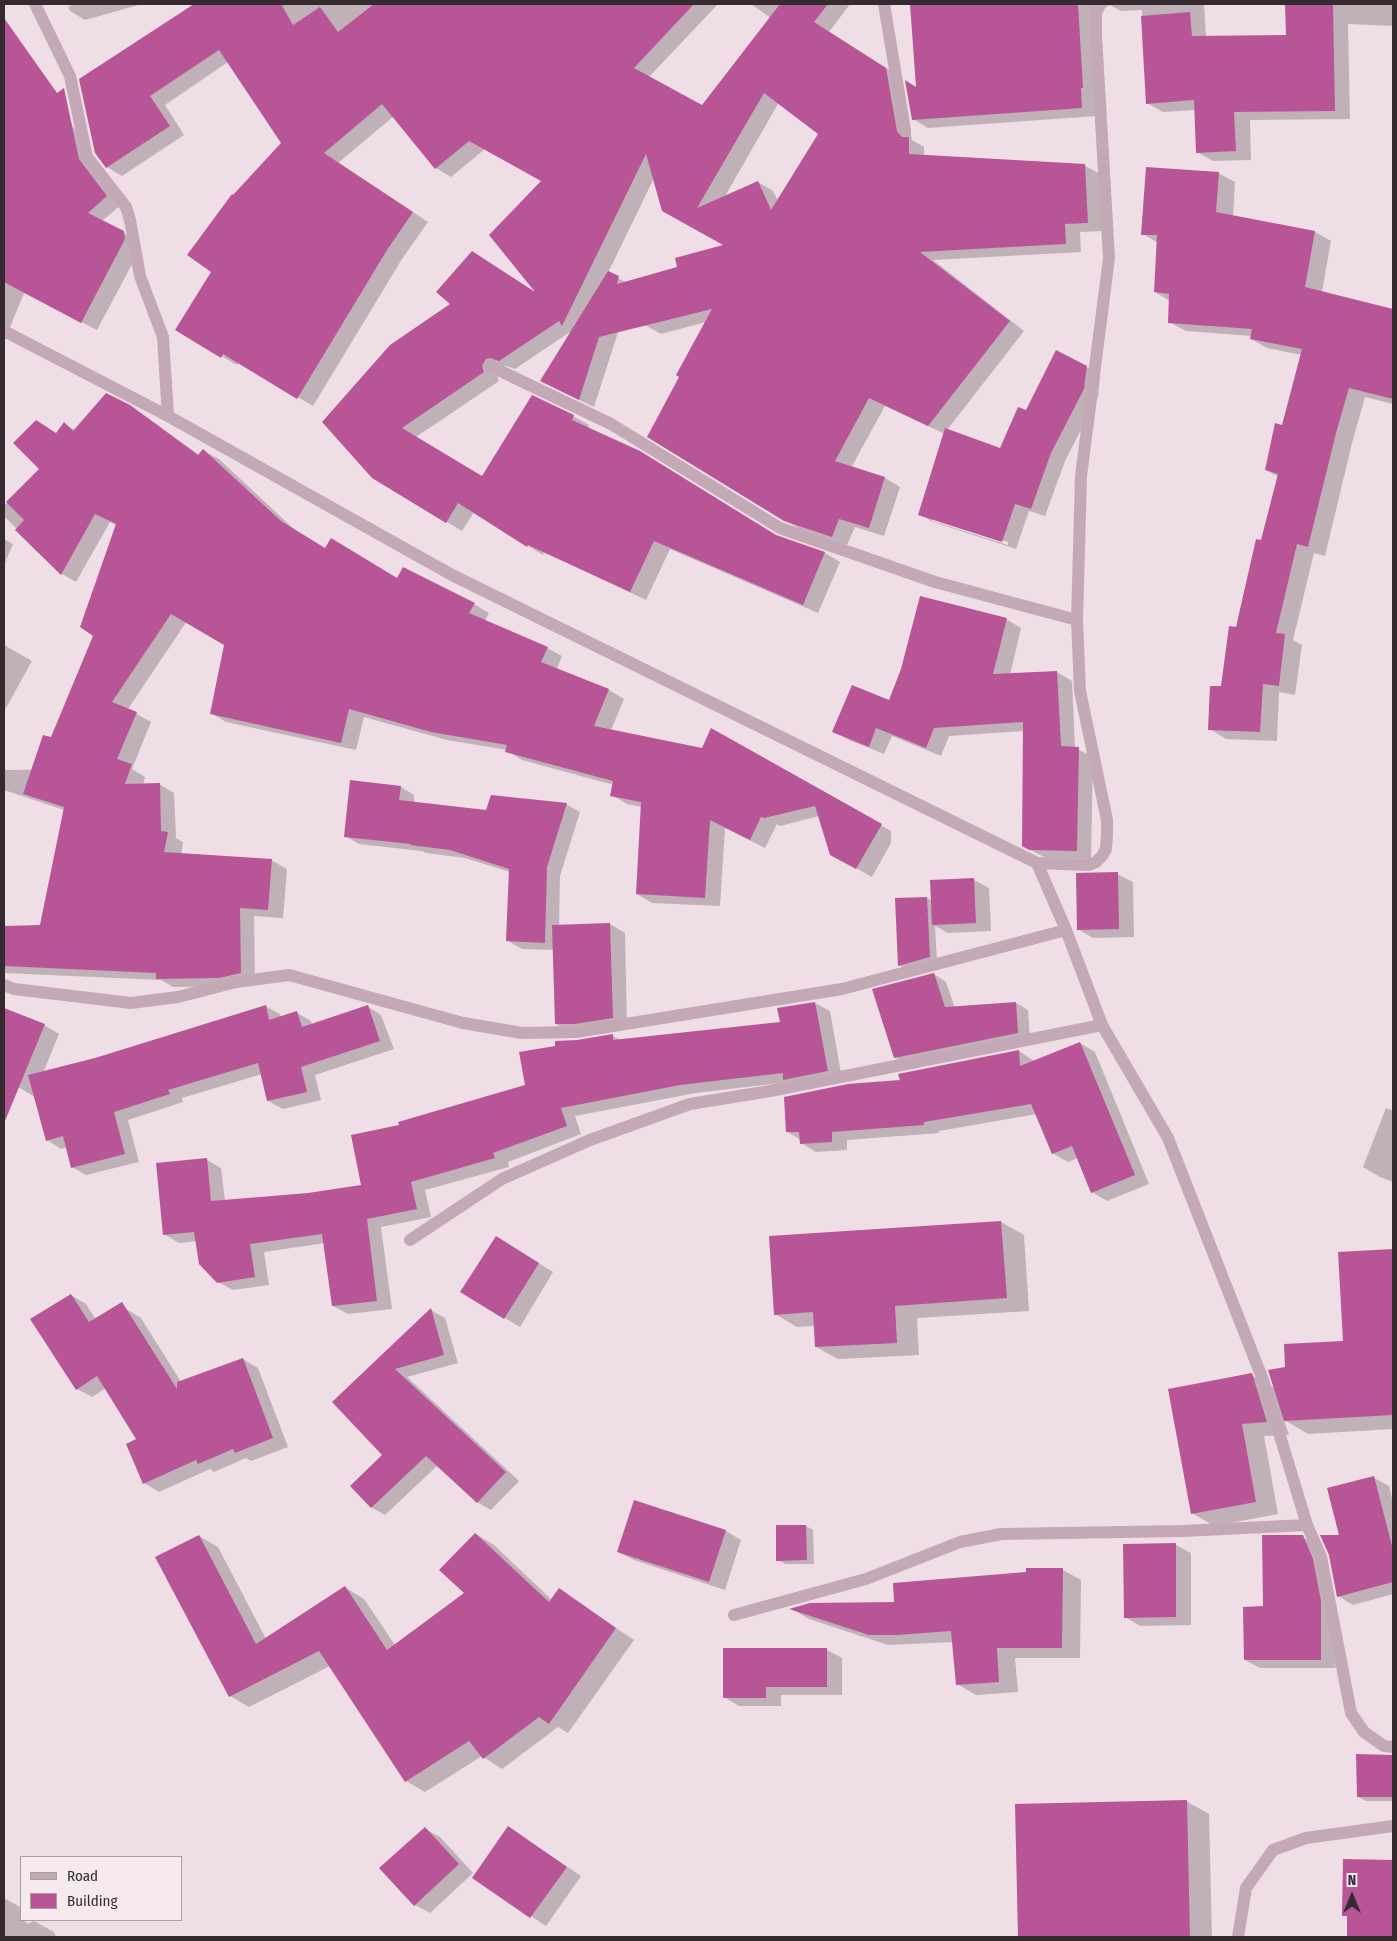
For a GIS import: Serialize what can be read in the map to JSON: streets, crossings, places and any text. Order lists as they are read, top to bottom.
{
  "legend": ["Road", "Building"],
  "north": "top"
}
